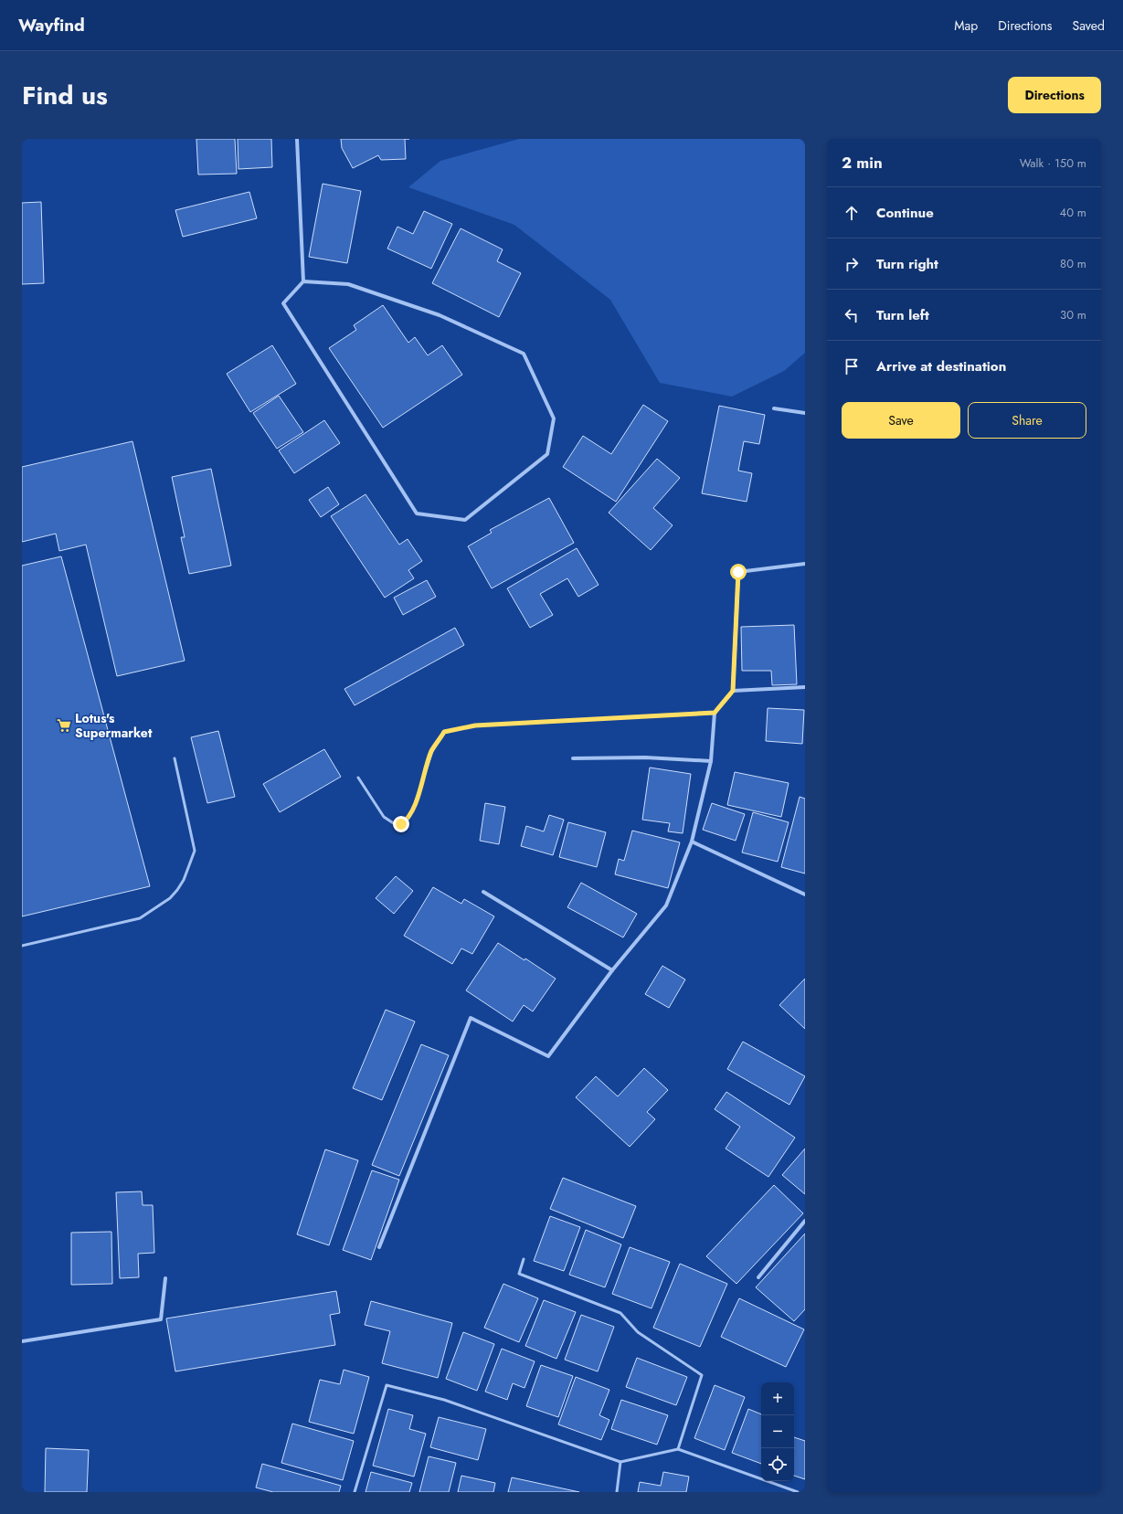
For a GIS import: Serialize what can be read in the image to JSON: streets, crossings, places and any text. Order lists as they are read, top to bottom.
{
  "places": {
    "supermarket": ["Lotus's Supermarket"]
  },
  "page": {
    "header": "Wayfind",
    "nav": ["Map", "Directions", "Saved"],
    "title": "Find us",
    "buttons": [
      "Directions",
      ["Save", "Share"]
    ],
    "heading": ["2 min", "Walk · 150 m"],
    "list": [
      ["Continue", "40 m"],
      ["Turn right", "80 m"],
      ["Turn left", "30 m"],
      "Arrive at destination"
    ],
    "map_buttons": ["+", "−"]
  }
}
